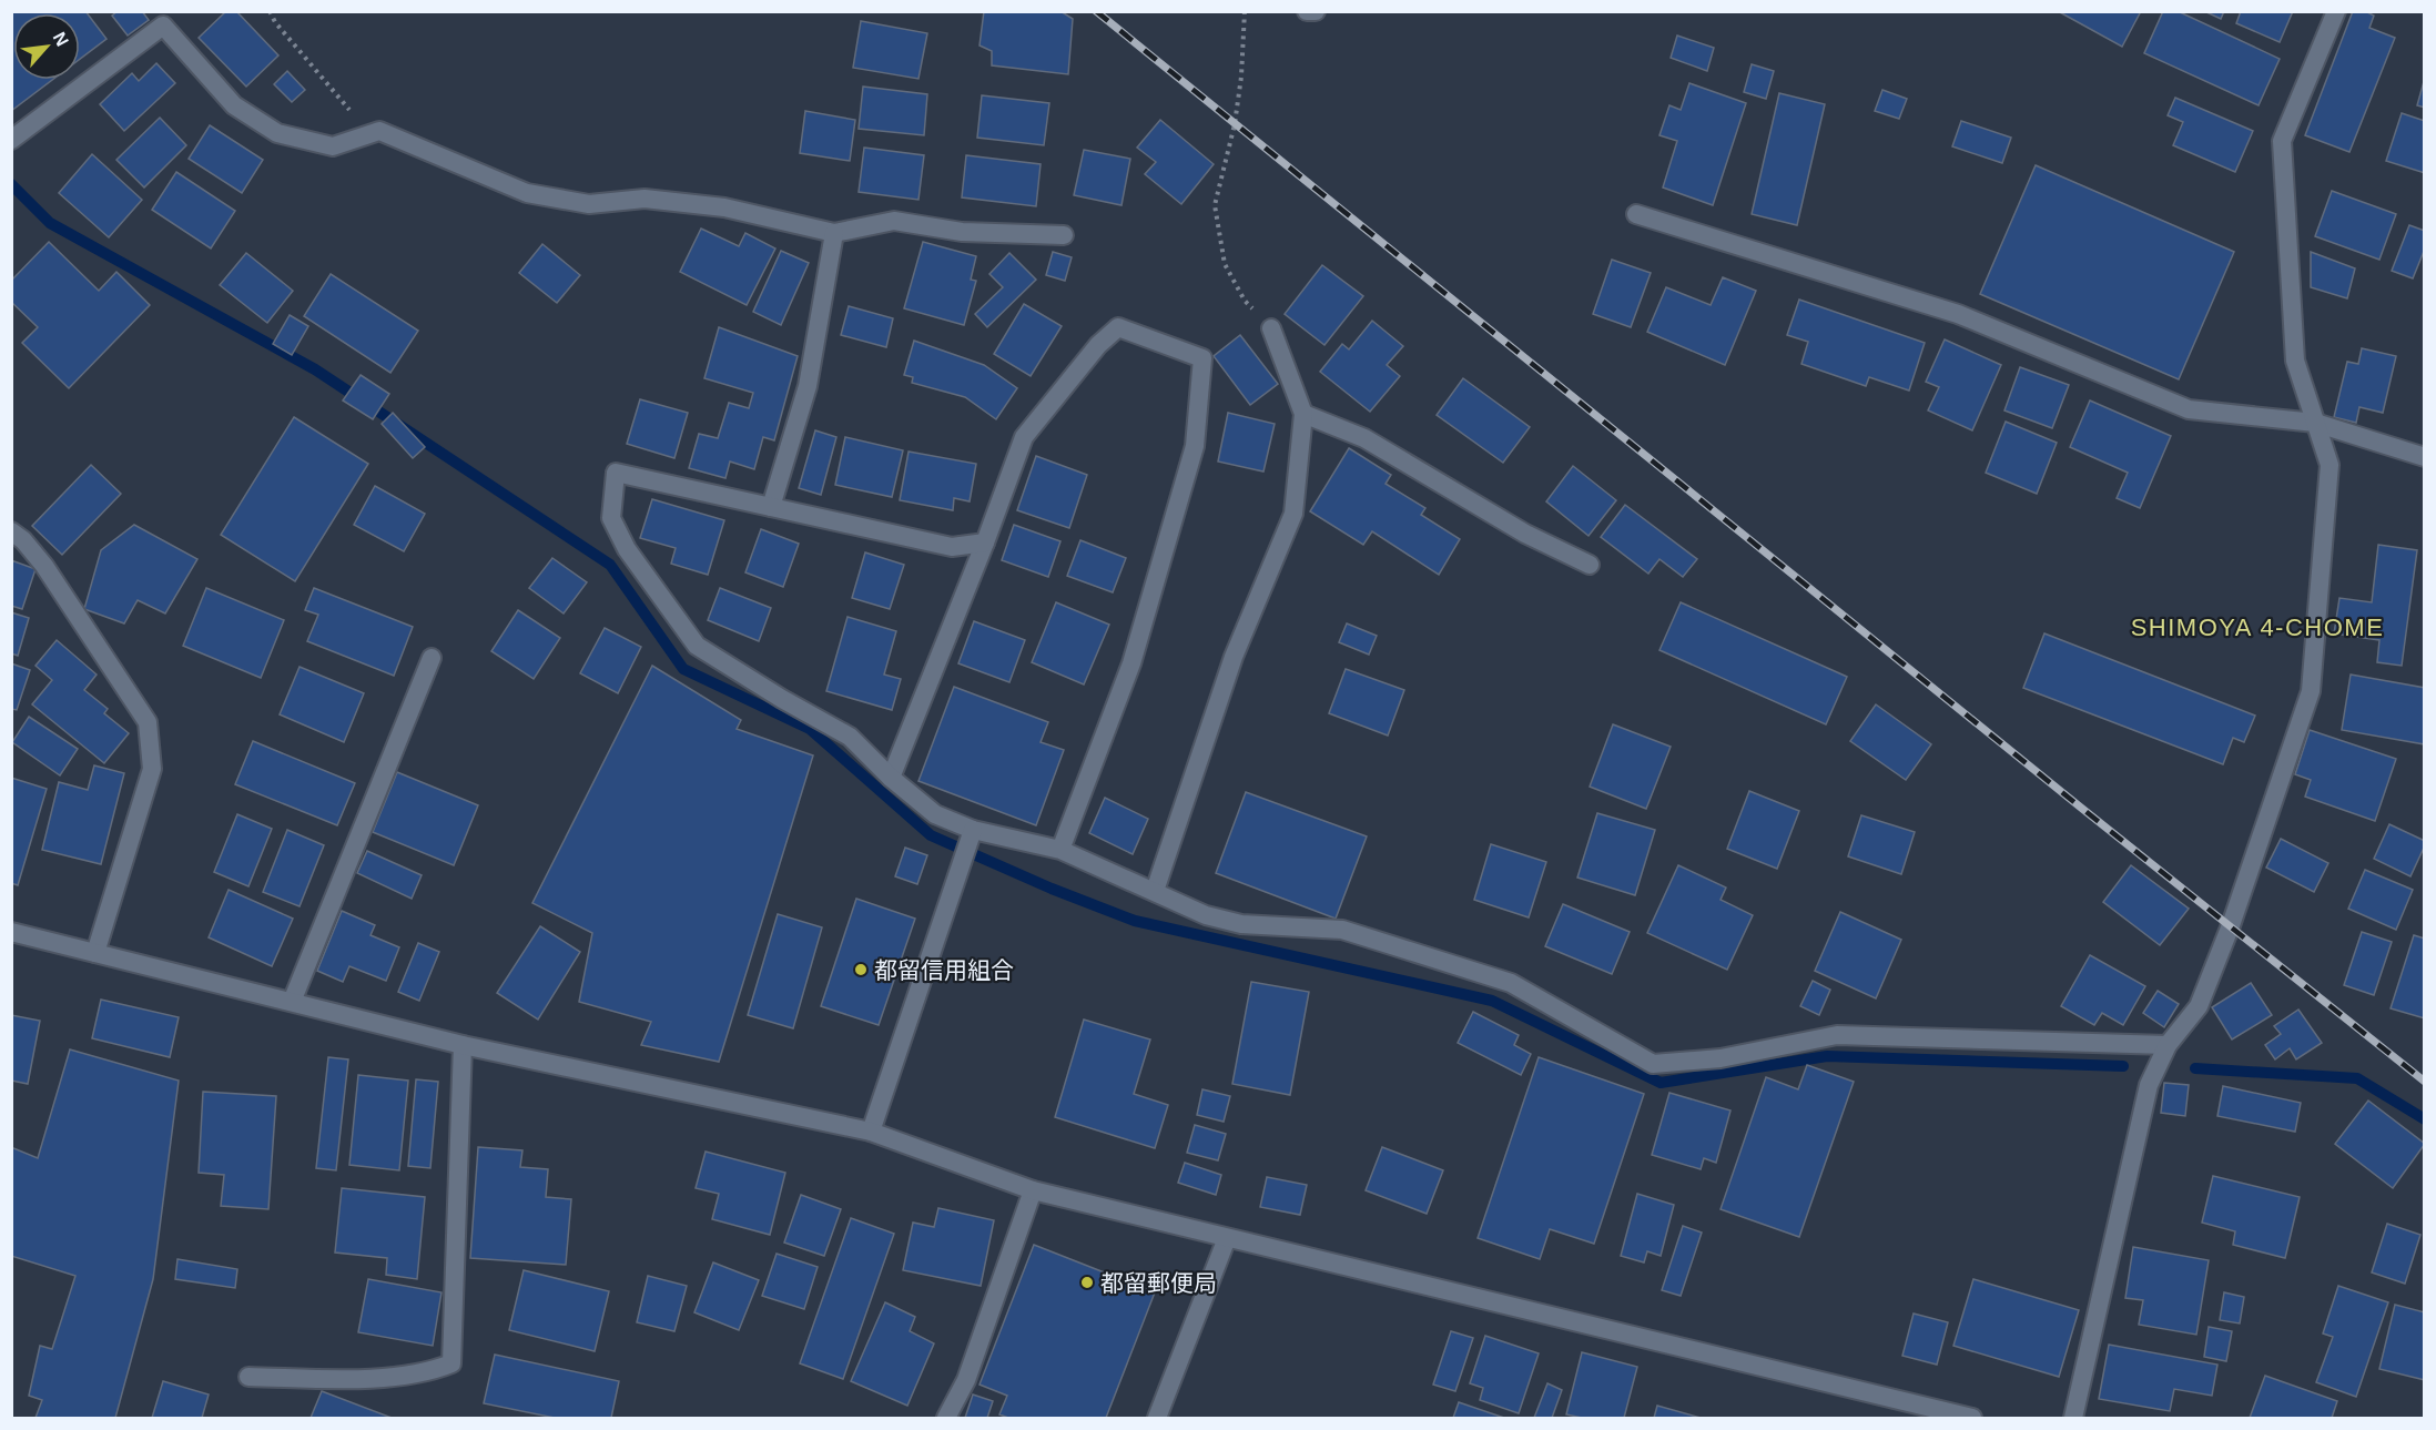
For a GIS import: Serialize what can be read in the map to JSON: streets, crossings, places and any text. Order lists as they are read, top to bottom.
{
  "districts": ["SHIMOYA 4-CHOME"],
  "places": ["都留信用組合", "都留郵便局"],
  "north": "top right"
}
